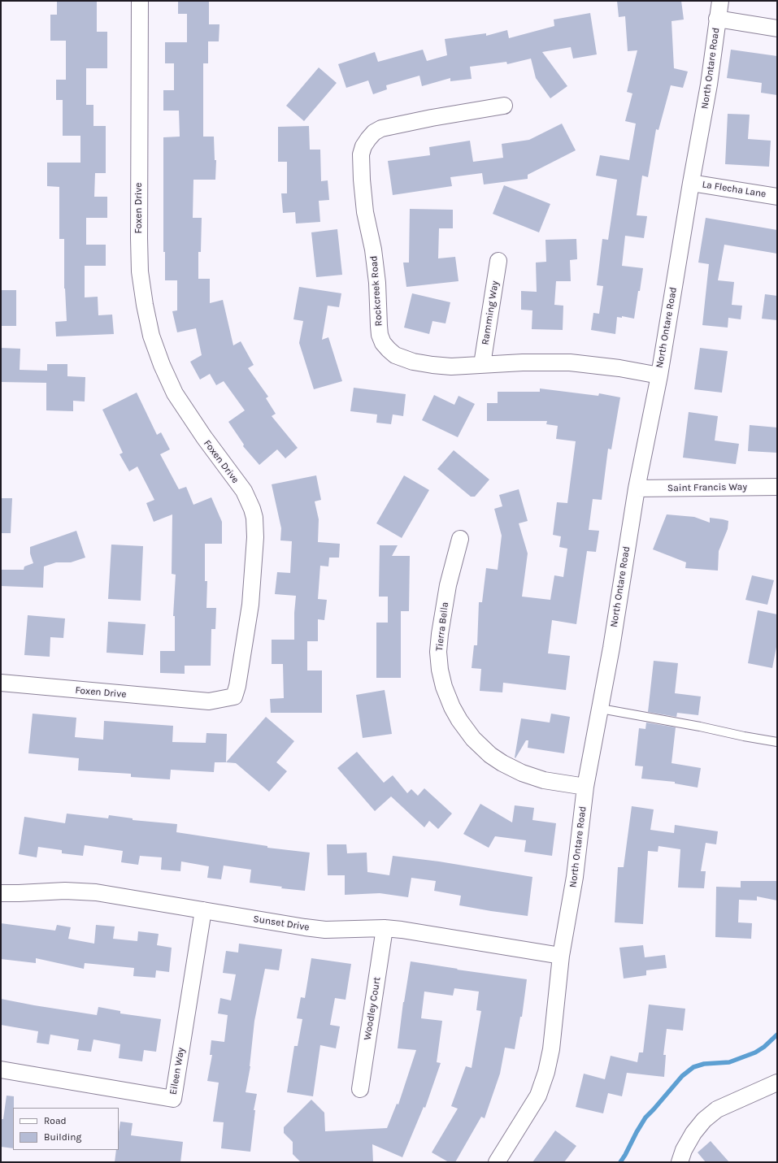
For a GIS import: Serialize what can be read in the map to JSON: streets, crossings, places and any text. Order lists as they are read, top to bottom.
{
  "streets": {
    "street": [
      "North Ontare Road",
      "La Flecha Lane",
      "Foxen Drive",
      "Rockcreek Road",
      "Ramming Way",
      "Saint Francis Way",
      "Tierra Bella",
      "Sunset Drive",
      "Woodley Court",
      "Eileen Way"
    ]
  },
  "crossings": [
    ["North Ontare Road", "La Flecha Lane"],
    ["North Ontare Road", "Rockcreek Road"],
    ["North Ontare Road", "Saint Francis Way"],
    ["North Ontare Road", "Tierra Bella"],
    ["North Ontare Road", "Sunset Drive"],
    ["Rockcreek Road", "Ramming Way"],
    ["Sunset Drive", "Woodley Court"],
    ["Sunset Drive", "Eileen Way"]
  ],
  "legend": ["Road", "Building"]
}
